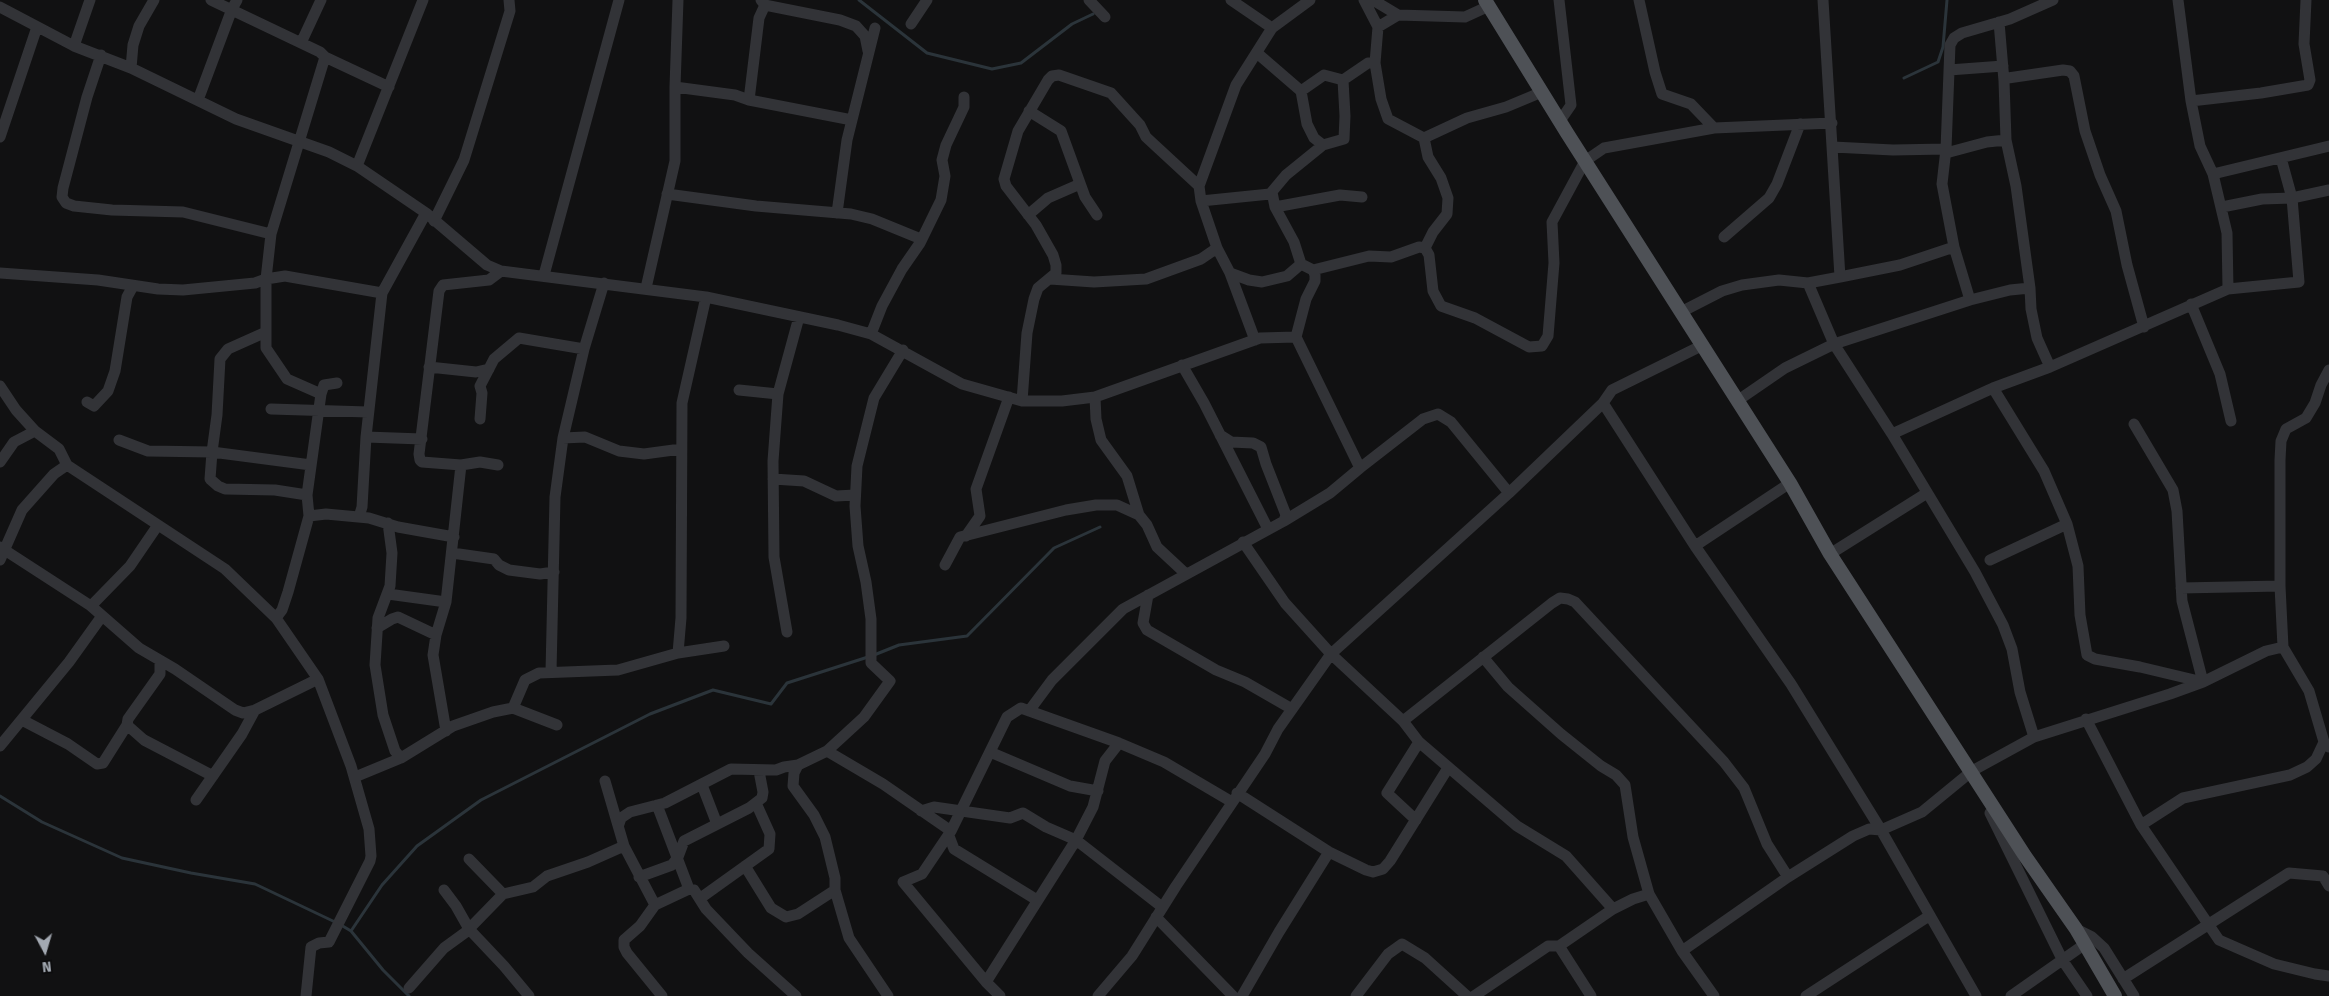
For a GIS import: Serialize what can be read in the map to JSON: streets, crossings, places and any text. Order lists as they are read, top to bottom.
{
  "north": "bottom"
}
